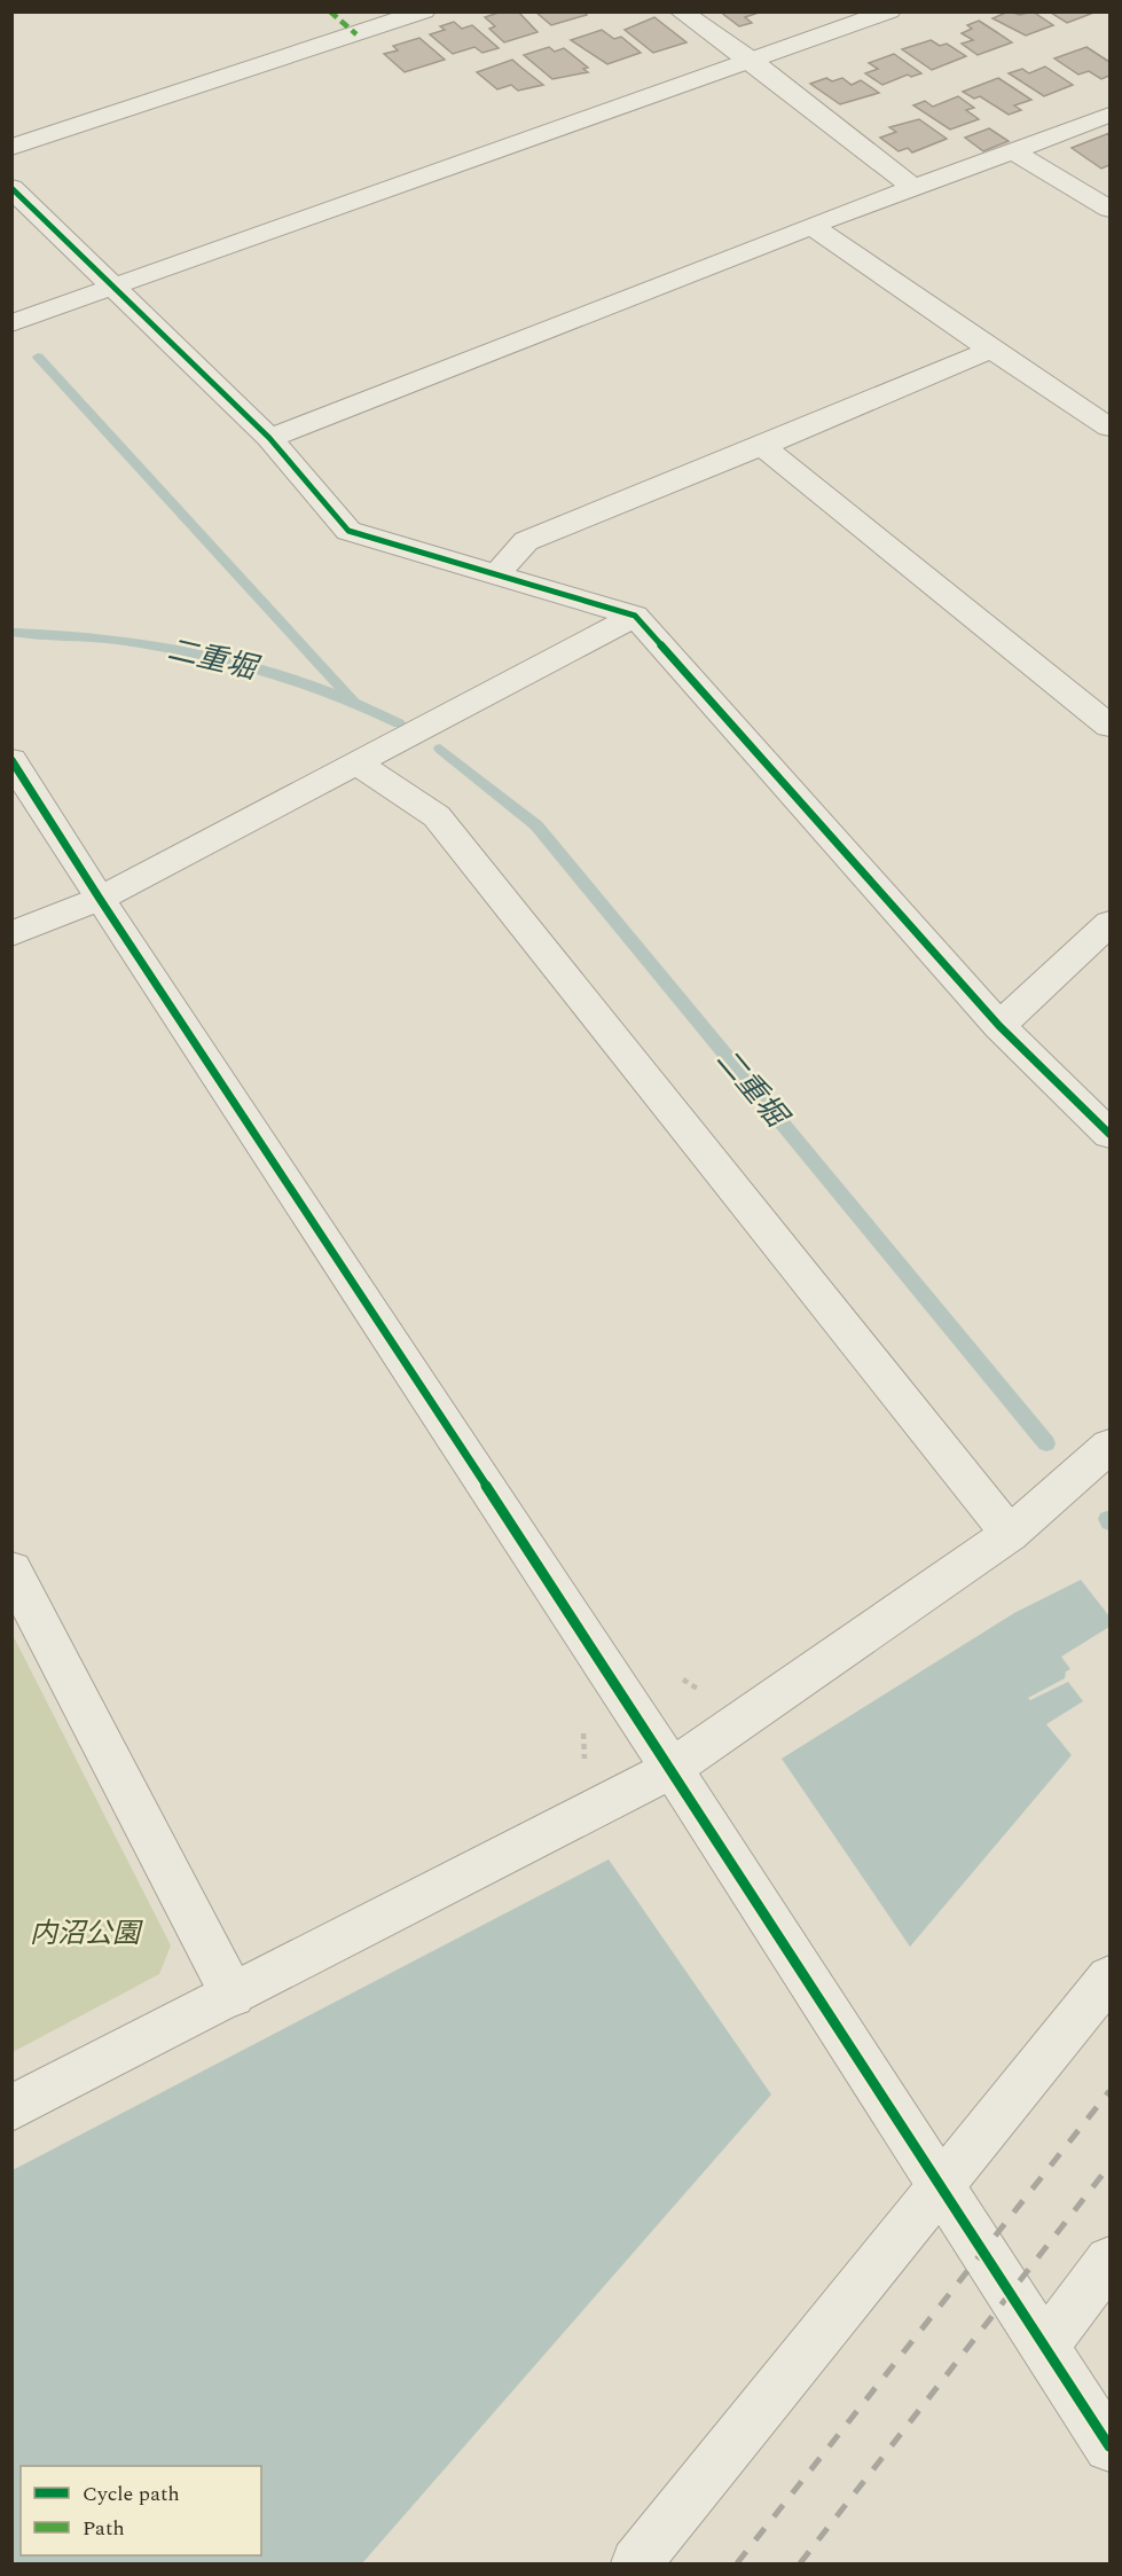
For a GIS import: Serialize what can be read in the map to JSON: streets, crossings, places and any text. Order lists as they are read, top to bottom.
{
  "water": ["二重堀"],
  "parks": ["内沼公園"],
  "legend": ["Cycle path", "Path"]
}
